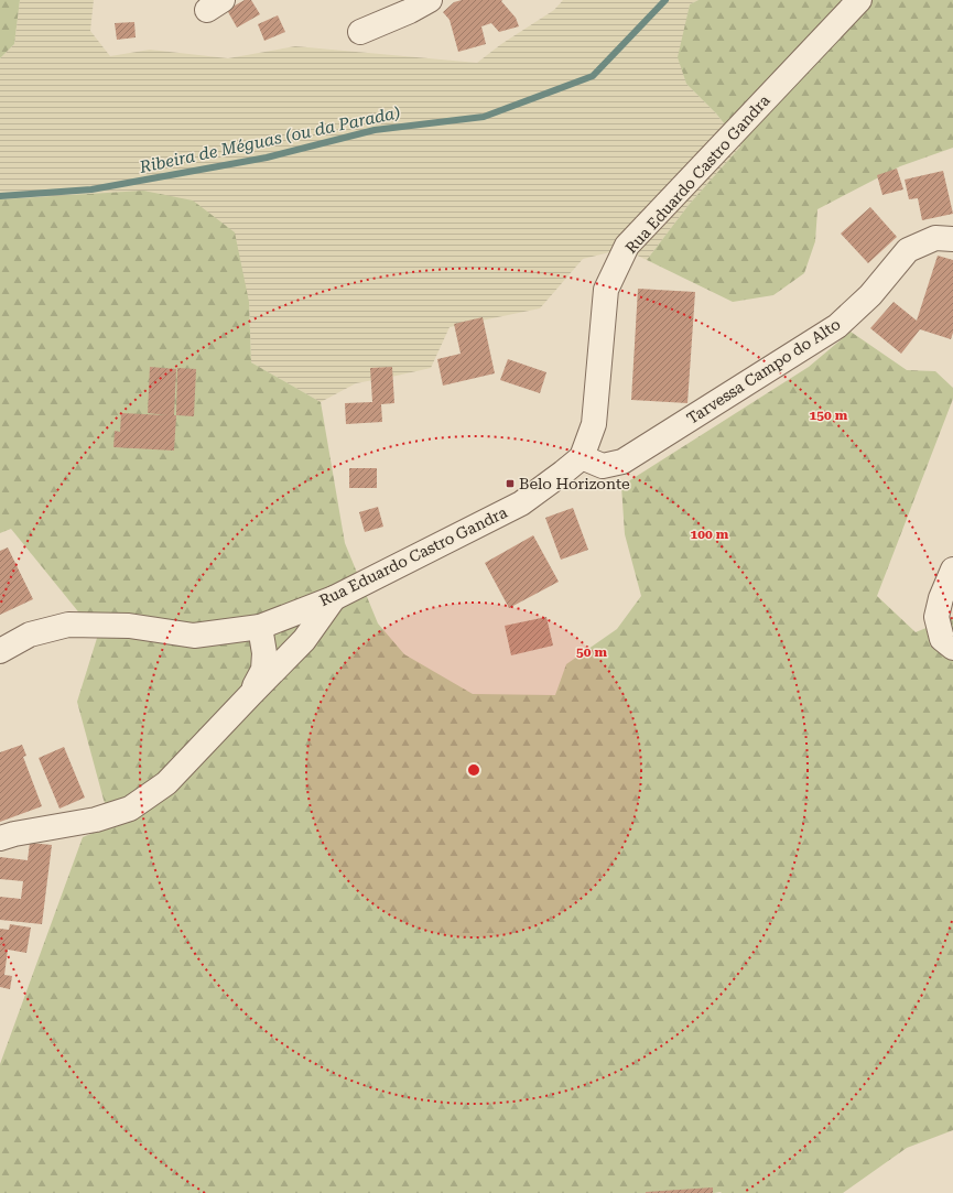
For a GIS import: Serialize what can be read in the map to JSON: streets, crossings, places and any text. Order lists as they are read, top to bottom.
{
  "streets": {
    "street": ["Rua Eduardo Castro Gandra", "Tarvessa Campo do Alto"]
  },
  "crossings": [
    ["Rua Eduardo Castro Gandra", "Tarvessa Campo do Alto"]
  ],
  "water": ["Ribeira de Méguas (ou da Parada)"],
  "places": {
    "transit": ["Belo Horizonte"]
  },
  "rings": ["150 m", "100 m", "50 m"]
}
